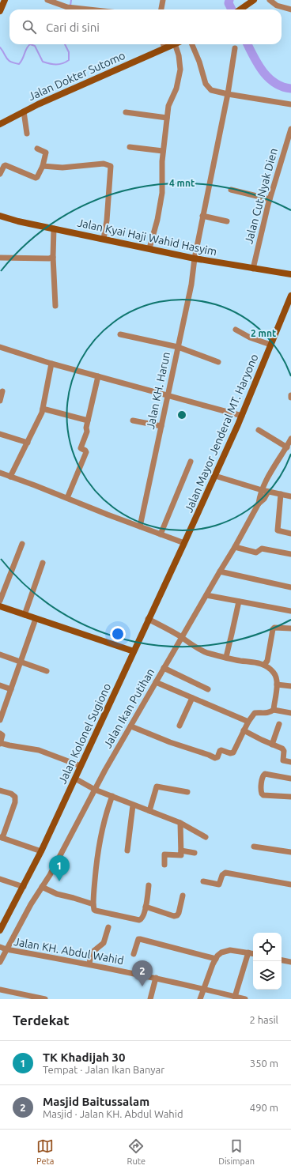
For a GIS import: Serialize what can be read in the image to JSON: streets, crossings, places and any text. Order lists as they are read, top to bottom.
{
  "streets": {
    "main road": [
      "Jalan Dokter Sutomo",
      "Jalan Kyai Haji Wahid Hasyim",
      "Jalan Mayor Jenderal MT. Haryono",
      "Jalan Kolonel Sugiono"
    ],
    "street": [
      "Jalan Cut Nyak Dien",
      "Jalan KH. Harun",
      "Jalan Ikan Putihan",
      "Jalan KH. Abdul Wahid"
    ]
  },
  "crossings": [
    ["Jalan Cut Nyak Dien", "Jalan Kyai Haji Wahid Hasyim"],
    ["Jalan Kyai Haji Wahid Hasyim", "Jalan KH. Harun"],
    ["Jalan Mayor Jenderal MT. Haryono", "Jalan Kolonel Sugiono"],
    ["Jalan Ikan Putihan", "Jalan KH. Abdul Wahid"]
  ],
  "page": {
    "search": "Cari di sini",
    "pins": ["1", "2"],
    "heading": ["Terdekat", "2 hasil"],
    "list": [
      {
        "mark": "1",
        "name": "TK Khadijah 30",
        "note": "Tempat · Jalan Ikan Banyar",
        "value": "350 m"
      },
      {
        "mark": "2",
        "name": "Masjid Baitussalam",
        "note": "Masjid · Jalan KH. Abdul Wahid",
        "value": "490 m"
      }
    ],
    "nav": ["Peta", "Rute", "Disimpan"]
  },
  "rings": ["4 mnt", "2 mnt"]
}
